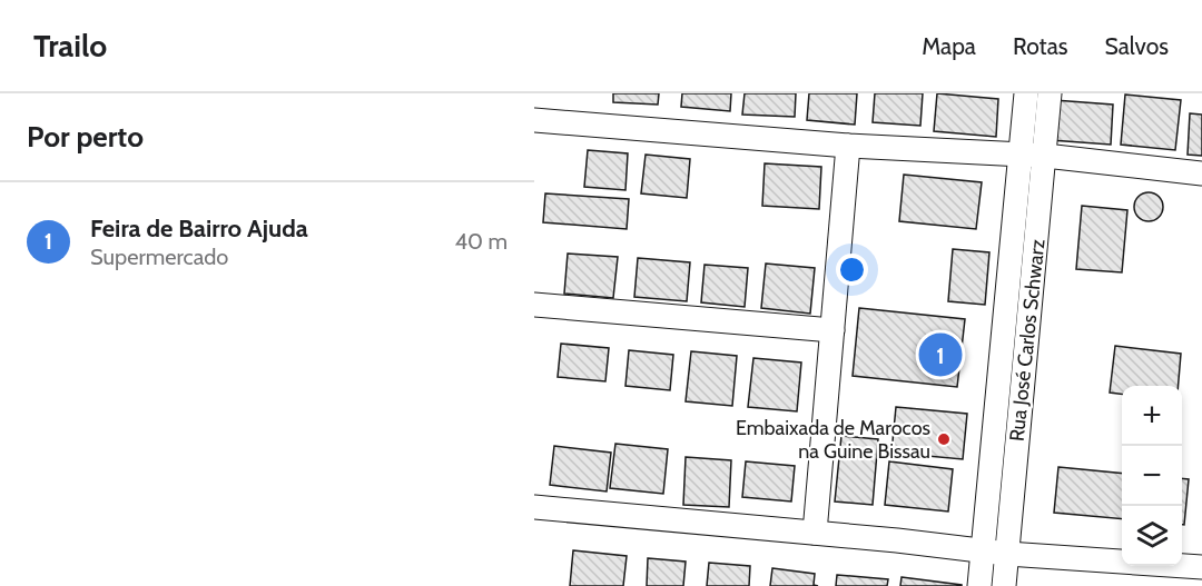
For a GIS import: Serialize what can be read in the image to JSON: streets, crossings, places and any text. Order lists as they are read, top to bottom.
{
  "streets": {
    "street": ["Rua José Carlos Schwarz"]
  },
  "places": ["Embaixada de Marocos na Guine Bissau"],
  "page": {
    "header": "Trailo",
    "nav": ["Mapa", "Rotas", "Salvos"],
    "heading": "Por perto",
    "list": [
      {
        "mark": "1",
        "name": "Feira de Bairro Ajuda",
        "note": "Supermercado",
        "value": "40 m"
      }
    ],
    "pins": "1",
    "map_buttons": ["+", "−"]
  }
}
